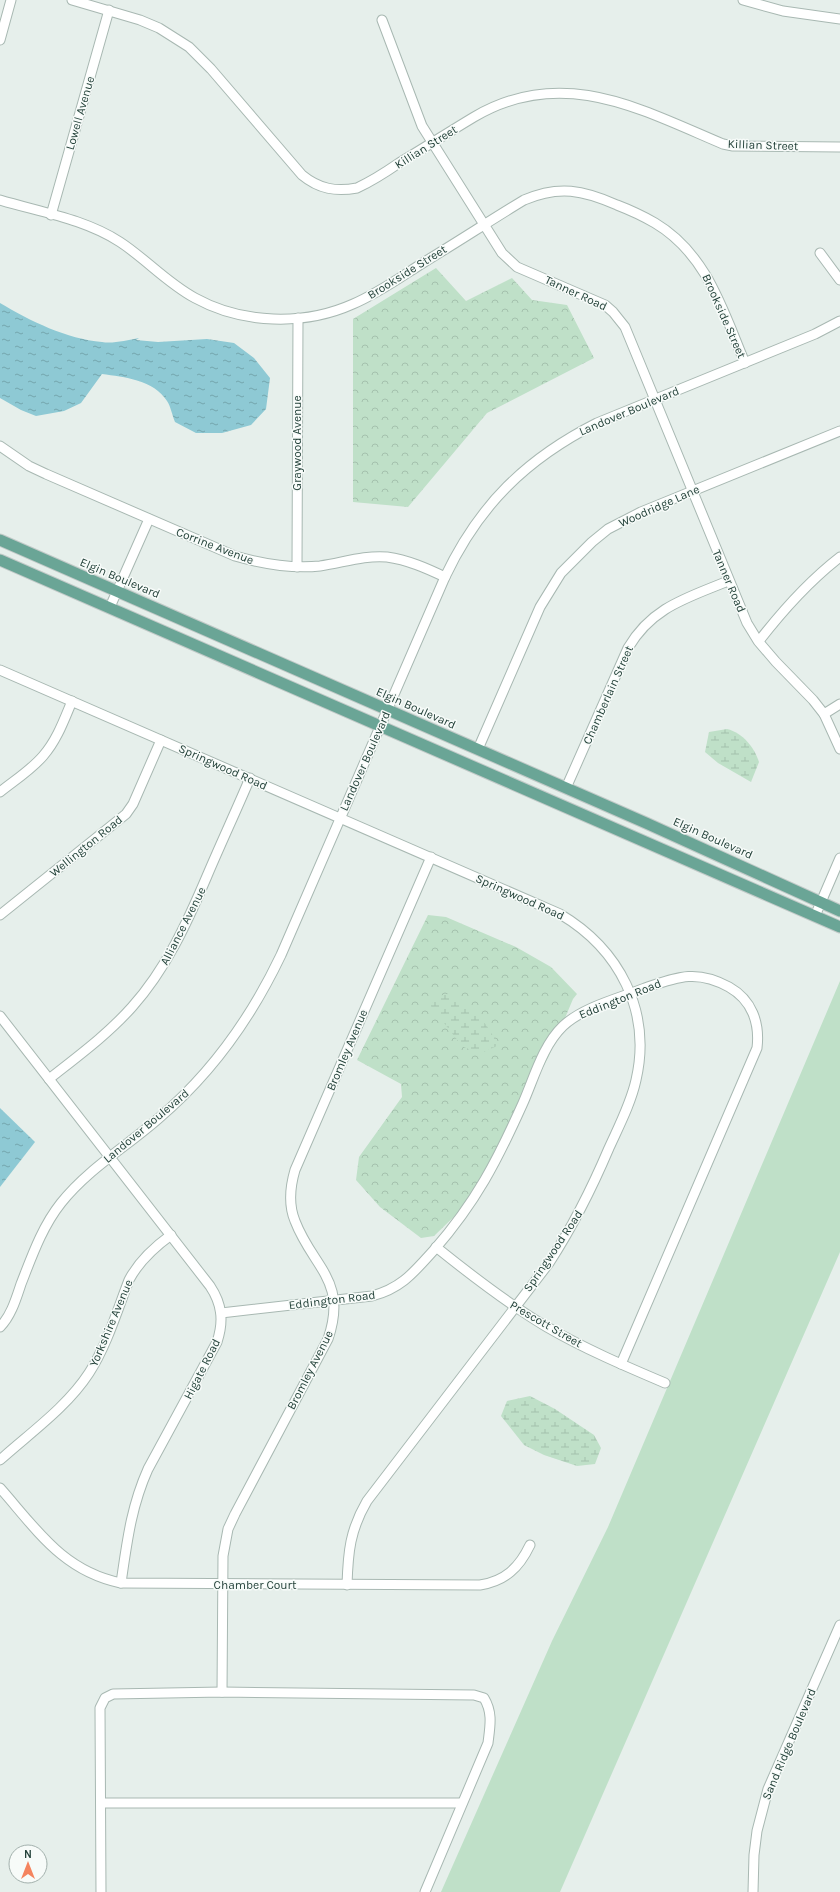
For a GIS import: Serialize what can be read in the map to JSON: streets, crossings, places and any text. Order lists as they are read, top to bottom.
{
  "streets": {
    "main road": ["Elgin Boulevard"],
    "street": [
      "Lowell Avenue",
      "Killian Street",
      "Brookside Street",
      "Tanner Road",
      "Landover Boulevard",
      "Graywood Avenue",
      "Woodridge Lane",
      "Corrine Avenue",
      "Chamberlain Street",
      "Springwood Road",
      "Wellington Road",
      "Alliance Avenue",
      "Eddington Road",
      "Bromley Avenue",
      "Yorkshire Avenue",
      "Prescott Street",
      "Higate Road",
      "Chamber Court",
      "Sand Ridge Boulevard"
    ]
  },
  "crossings": [
    ["Lowell Avenue", "Killian Street"],
    ["Lowell Avenue", "Brookside Street"],
    ["Killian Street", "Tanner Road"],
    ["Brookside Street", "Tanner Road"],
    ["Brookside Street", "Landover Boulevard"],
    ["Brookside Street", "Graywood Avenue"],
    ["Tanner Road", "Landover Boulevard"],
    ["Tanner Road", "Woodridge Lane"],
    ["Tanner Road", "Chamberlain Street"],
    ["Landover Boulevard", "Corrine Avenue"],
    ["Landover Boulevard", "Elgin Boulevard"],
    ["Landover Boulevard", "Springwood Road"],
    ["Landover Boulevard", "Higate Road"],
    ["Graywood Avenue", "Corrine Avenue"],
    ["Woodridge Lane", "Elgin Boulevard"],
    ["Elgin Boulevard", "Chamberlain Street"],
    ["Springwood Road", "Wellington Road"],
    ["Springwood Road", "Alliance Avenue"],
    ["Springwood Road", "Eddington Road"],
    ["Springwood Road", "Bromley Avenue"],
    ["Springwood Road", "Prescott Street"],
    ["Springwood Road", "Chamber Court"],
    ["Alliance Avenue", "Higate Road"],
    ["Eddington Road", "Bromley Avenue"],
    ["Eddington Road", "Prescott Street"],
    ["Eddington Road", "Higate Road"],
    ["Bromley Avenue", "Chamber Court"],
    ["Yorkshire Avenue", "Higate Road"],
    ["Higate Road", "Chamber Court"]
  ],
  "north": "top"
}
